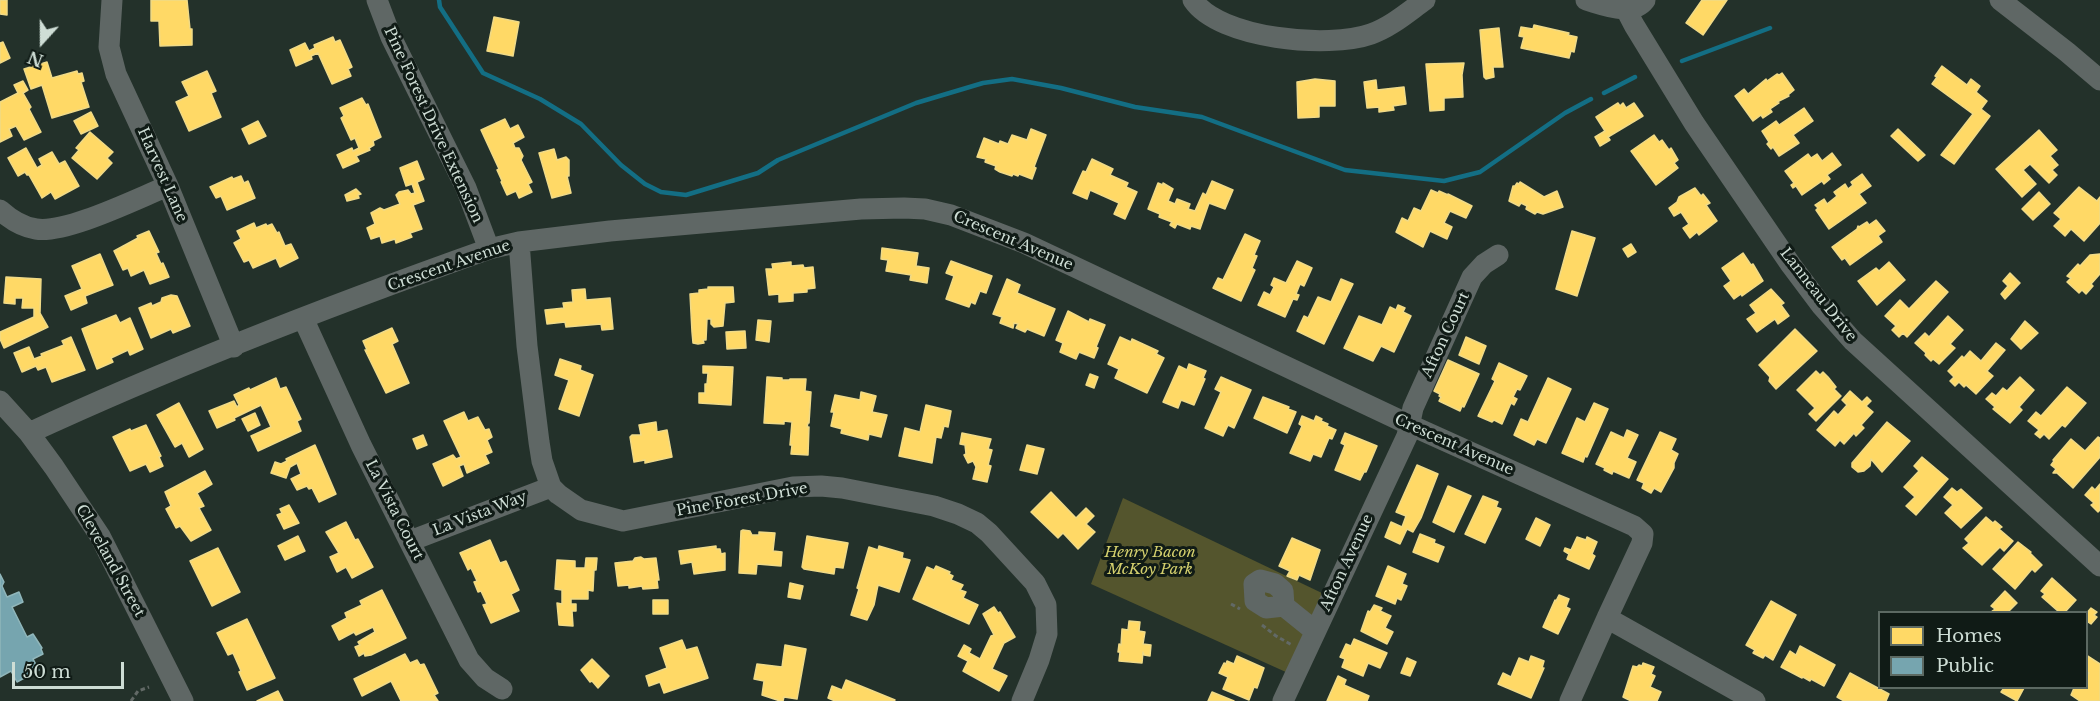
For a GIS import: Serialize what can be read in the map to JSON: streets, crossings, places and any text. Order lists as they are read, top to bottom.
{
  "streets": {
    "street": [
      "Pine Forest Drive Extension",
      "Harvest Lane",
      "Crescent Avenue",
      "Lanneau Drive",
      "Afton Court",
      "Pine Forest Drive",
      "La Vista Court",
      "La Vista Way",
      "Cleveland Street",
      "Afton Avenue"
    ]
  },
  "crossings": [
    ["Pine Forest Drive Extension", "Crescent Avenue"],
    ["Harvest Lane", "Crescent Avenue"],
    ["Crescent Avenue", "Afton Court"],
    ["Crescent Avenue", "La Vista Court"],
    ["Crescent Avenue", "Cleveland Street"],
    ["Crescent Avenue", "Afton Avenue"],
    ["Afton Court", "Afton Avenue"],
    ["Pine Forest Drive", "La Vista Way"],
    ["La Vista Court", "La Vista Way"]
  ],
  "parks": ["Henry Bacon McKoy Park"],
  "legend": ["Homes", "Public"],
  "scale_bar": "50 m",
  "north": "bottom"
}
